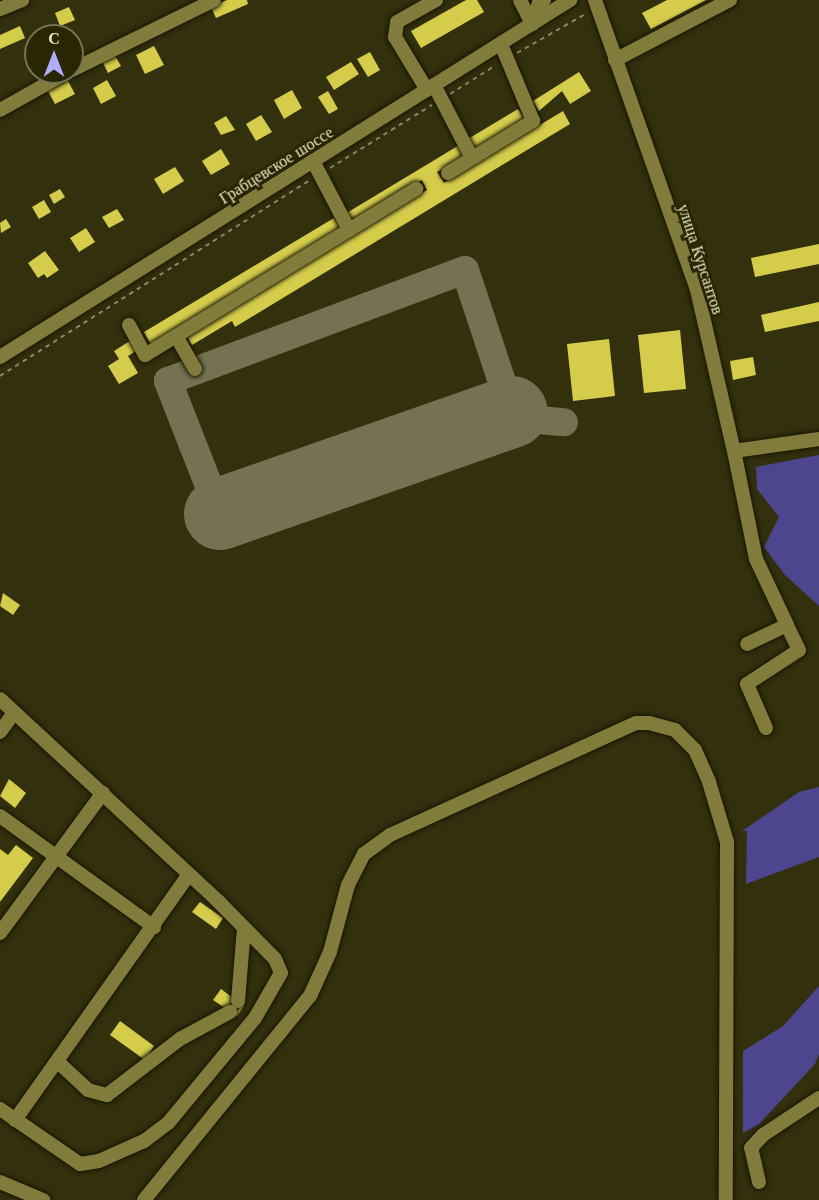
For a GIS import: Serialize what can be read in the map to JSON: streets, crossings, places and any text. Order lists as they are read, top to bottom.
{
  "streets": {
    "street": ["Грабцевское шоссе", "улица Курсантов"]
  },
  "north": "top"
}
